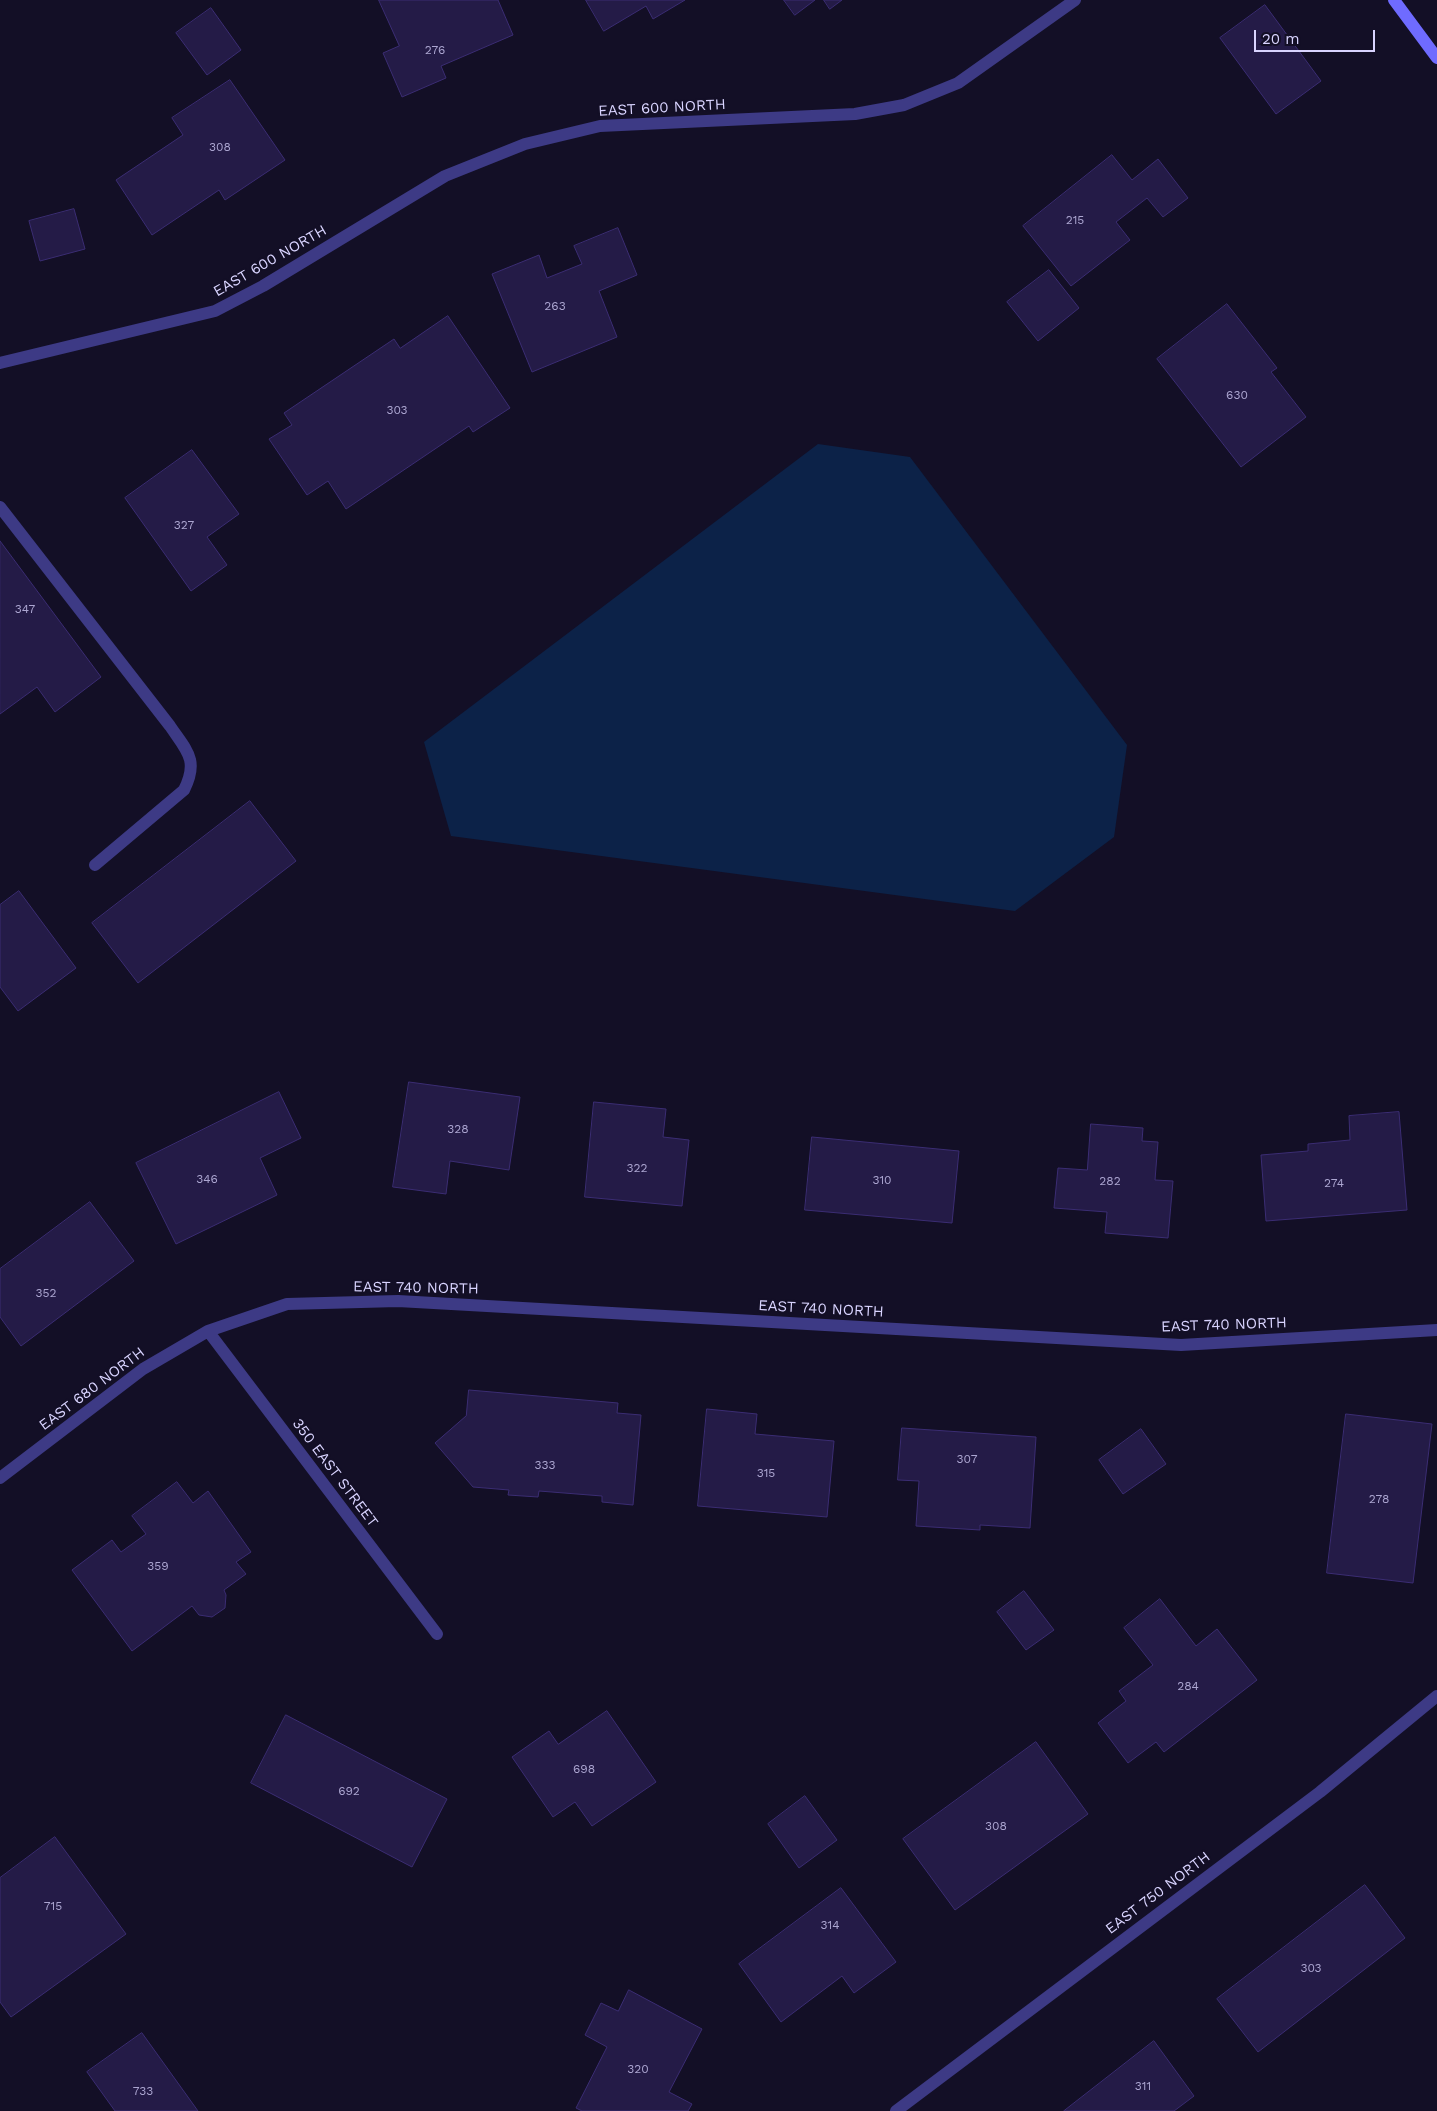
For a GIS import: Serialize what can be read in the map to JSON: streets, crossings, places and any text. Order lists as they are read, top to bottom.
{
  "streets": {
    "street": [
      "EAST 600 NORTH",
      "EAST 740 NORTH",
      "EAST 680 NORTH",
      "350 EAST STREET",
      "EAST 750 NORTH"
    ]
  },
  "crossings": [
    ["EAST 740 NORTH", "EAST 680 NORTH"],
    ["EAST 740 NORTH", "350 EAST STREET"],
    ["EAST 680 NORTH", "350 EAST STREET"]
  ],
  "house_numbers": [
    "276",
    "308",
    "215",
    "263",
    "630",
    "303",
    "327",
    "347",
    "328",
    "322",
    "346",
    "310",
    "282",
    "274",
    "352",
    "307",
    "333",
    "315",
    "278",
    "359",
    "284",
    "698",
    "692",
    "308",
    "715",
    "314",
    "303",
    "320",
    "311",
    "733"
  ],
  "scale_bar": "20 m"
}
